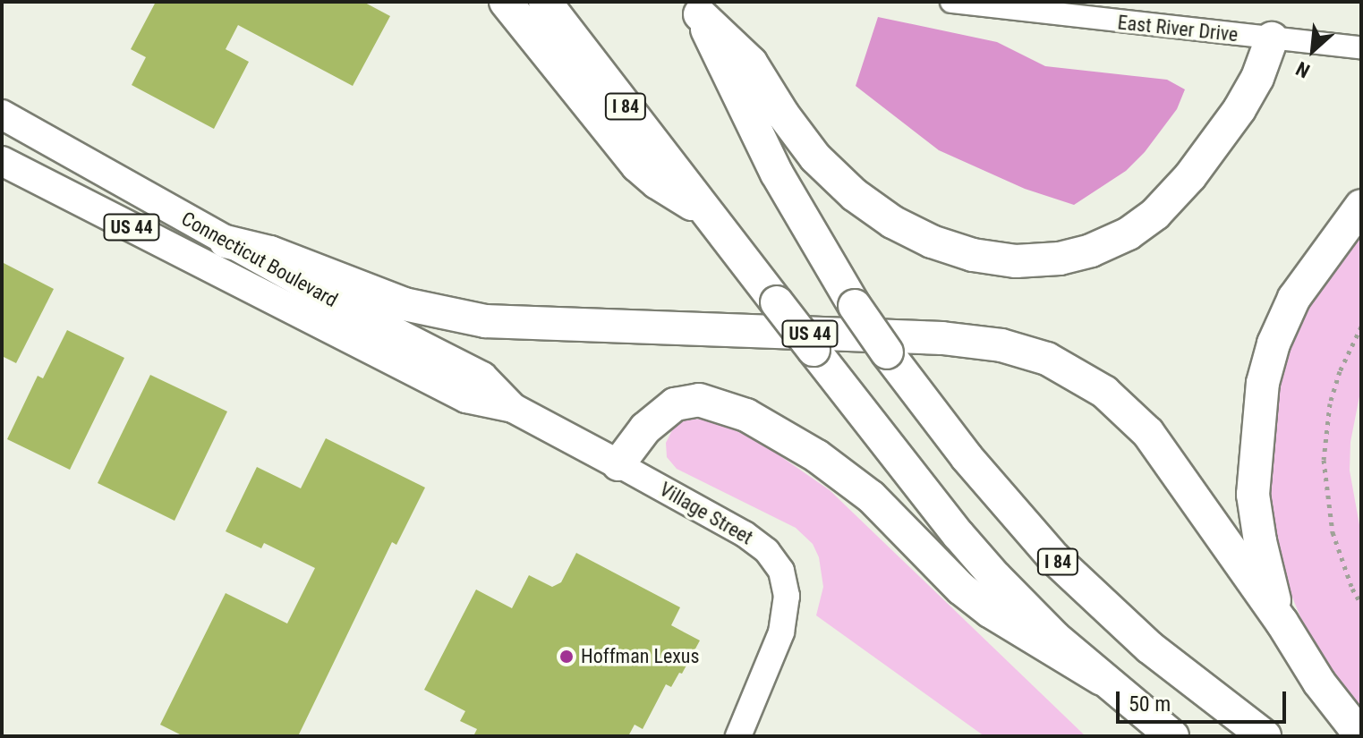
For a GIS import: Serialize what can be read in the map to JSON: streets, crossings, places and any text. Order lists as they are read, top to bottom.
{
  "streets": {
    "highway": ["I 84", "US 44"],
    "main road": ["Connecticut Boulevard", "Village Street"],
    "street": ["East River Drive"]
  },
  "crossings": [
    ["US 44", "Connecticut Boulevard"],
    ["Connecticut Boulevard", "Village Street"]
  ],
  "places": ["Hoffman Lexus"],
  "scale_bar": "50 m",
  "north": "bottom left"
}
